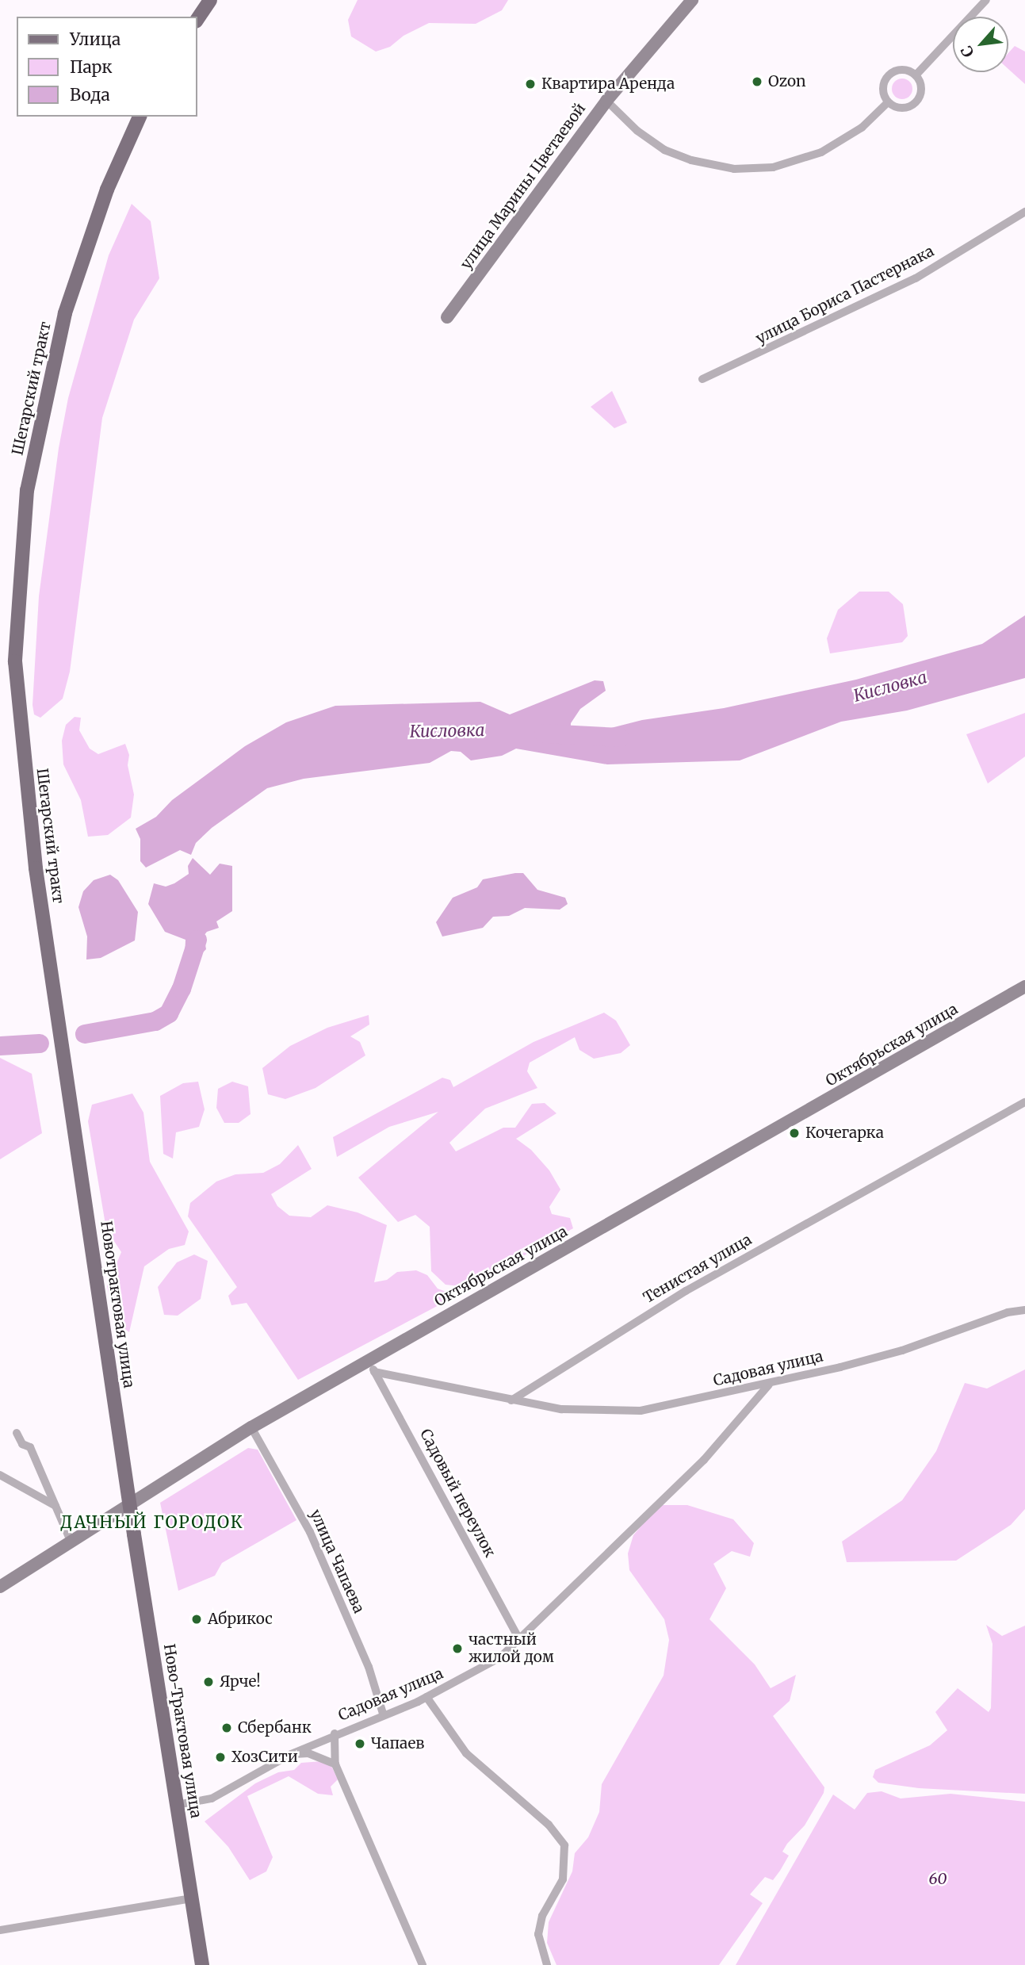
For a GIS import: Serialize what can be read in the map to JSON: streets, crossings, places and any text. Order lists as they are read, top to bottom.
{
  "streets": {
    "main road": ["Шегарский тракт", "Новотрактовая улица", "Ново-Трактовая улица"],
    "street": [
      "улица Марины Цветаевой",
      "улица Бориса Пастернака",
      "Октябрьская улица",
      "Тенистая улица",
      "Садовая улица",
      "Садовый переулок",
      "улица Чапаева"
    ]
  },
  "crossings": [
    ["Шегарский тракт", "Новотрактовая улица"],
    ["Октябрьская улица", "Новотрактовая улица"],
    ["Октябрьская улица", "Садовый переулок"],
    ["Октябрьская улица", "улица Чапаева"],
    ["Октябрьская улица", "Ново-Трактовая улица"],
    ["Тенистая улица", "Садовая улица"],
    ["Новотрактовая улица", "Ново-Трактовая улица"],
    ["Садовая улица", "Садовый переулок"],
    ["Садовая улица", "улица Чапаева"],
    ["Садовая улица", "Ново-Трактовая улица"]
  ],
  "districts": ["ДАЧНЫЙ ГОРОДОК"],
  "water": ["Кисловка"],
  "parks": ["60"],
  "places": [
    "Ozon",
    "Квартира Аренда",
    "Кочегарка",
    "Абрикос",
    "частный жилой дом",
    "Ярче!",
    "Сбербанк",
    "Чапаев",
    "ХозСити"
  ],
  "legend": ["Улица", "Парк", "Вода"],
  "north": "bottom left"
}
